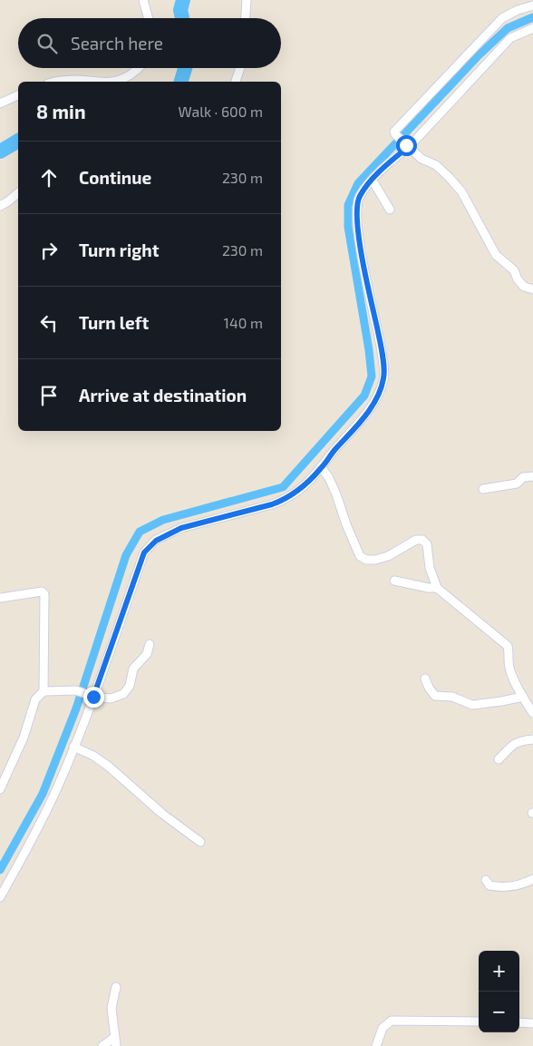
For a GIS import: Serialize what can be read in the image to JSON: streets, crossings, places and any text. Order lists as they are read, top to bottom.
{
  "page": {
    "search": "Search here",
    "heading": ["8 min", "Walk · 600 m"],
    "list": [
      ["Continue", "230 m"],
      ["Turn right", "230 m"],
      ["Turn left", "140 m"],
      "Arrive at destination"
    ],
    "map_buttons": ["+", "−"]
  }
}
